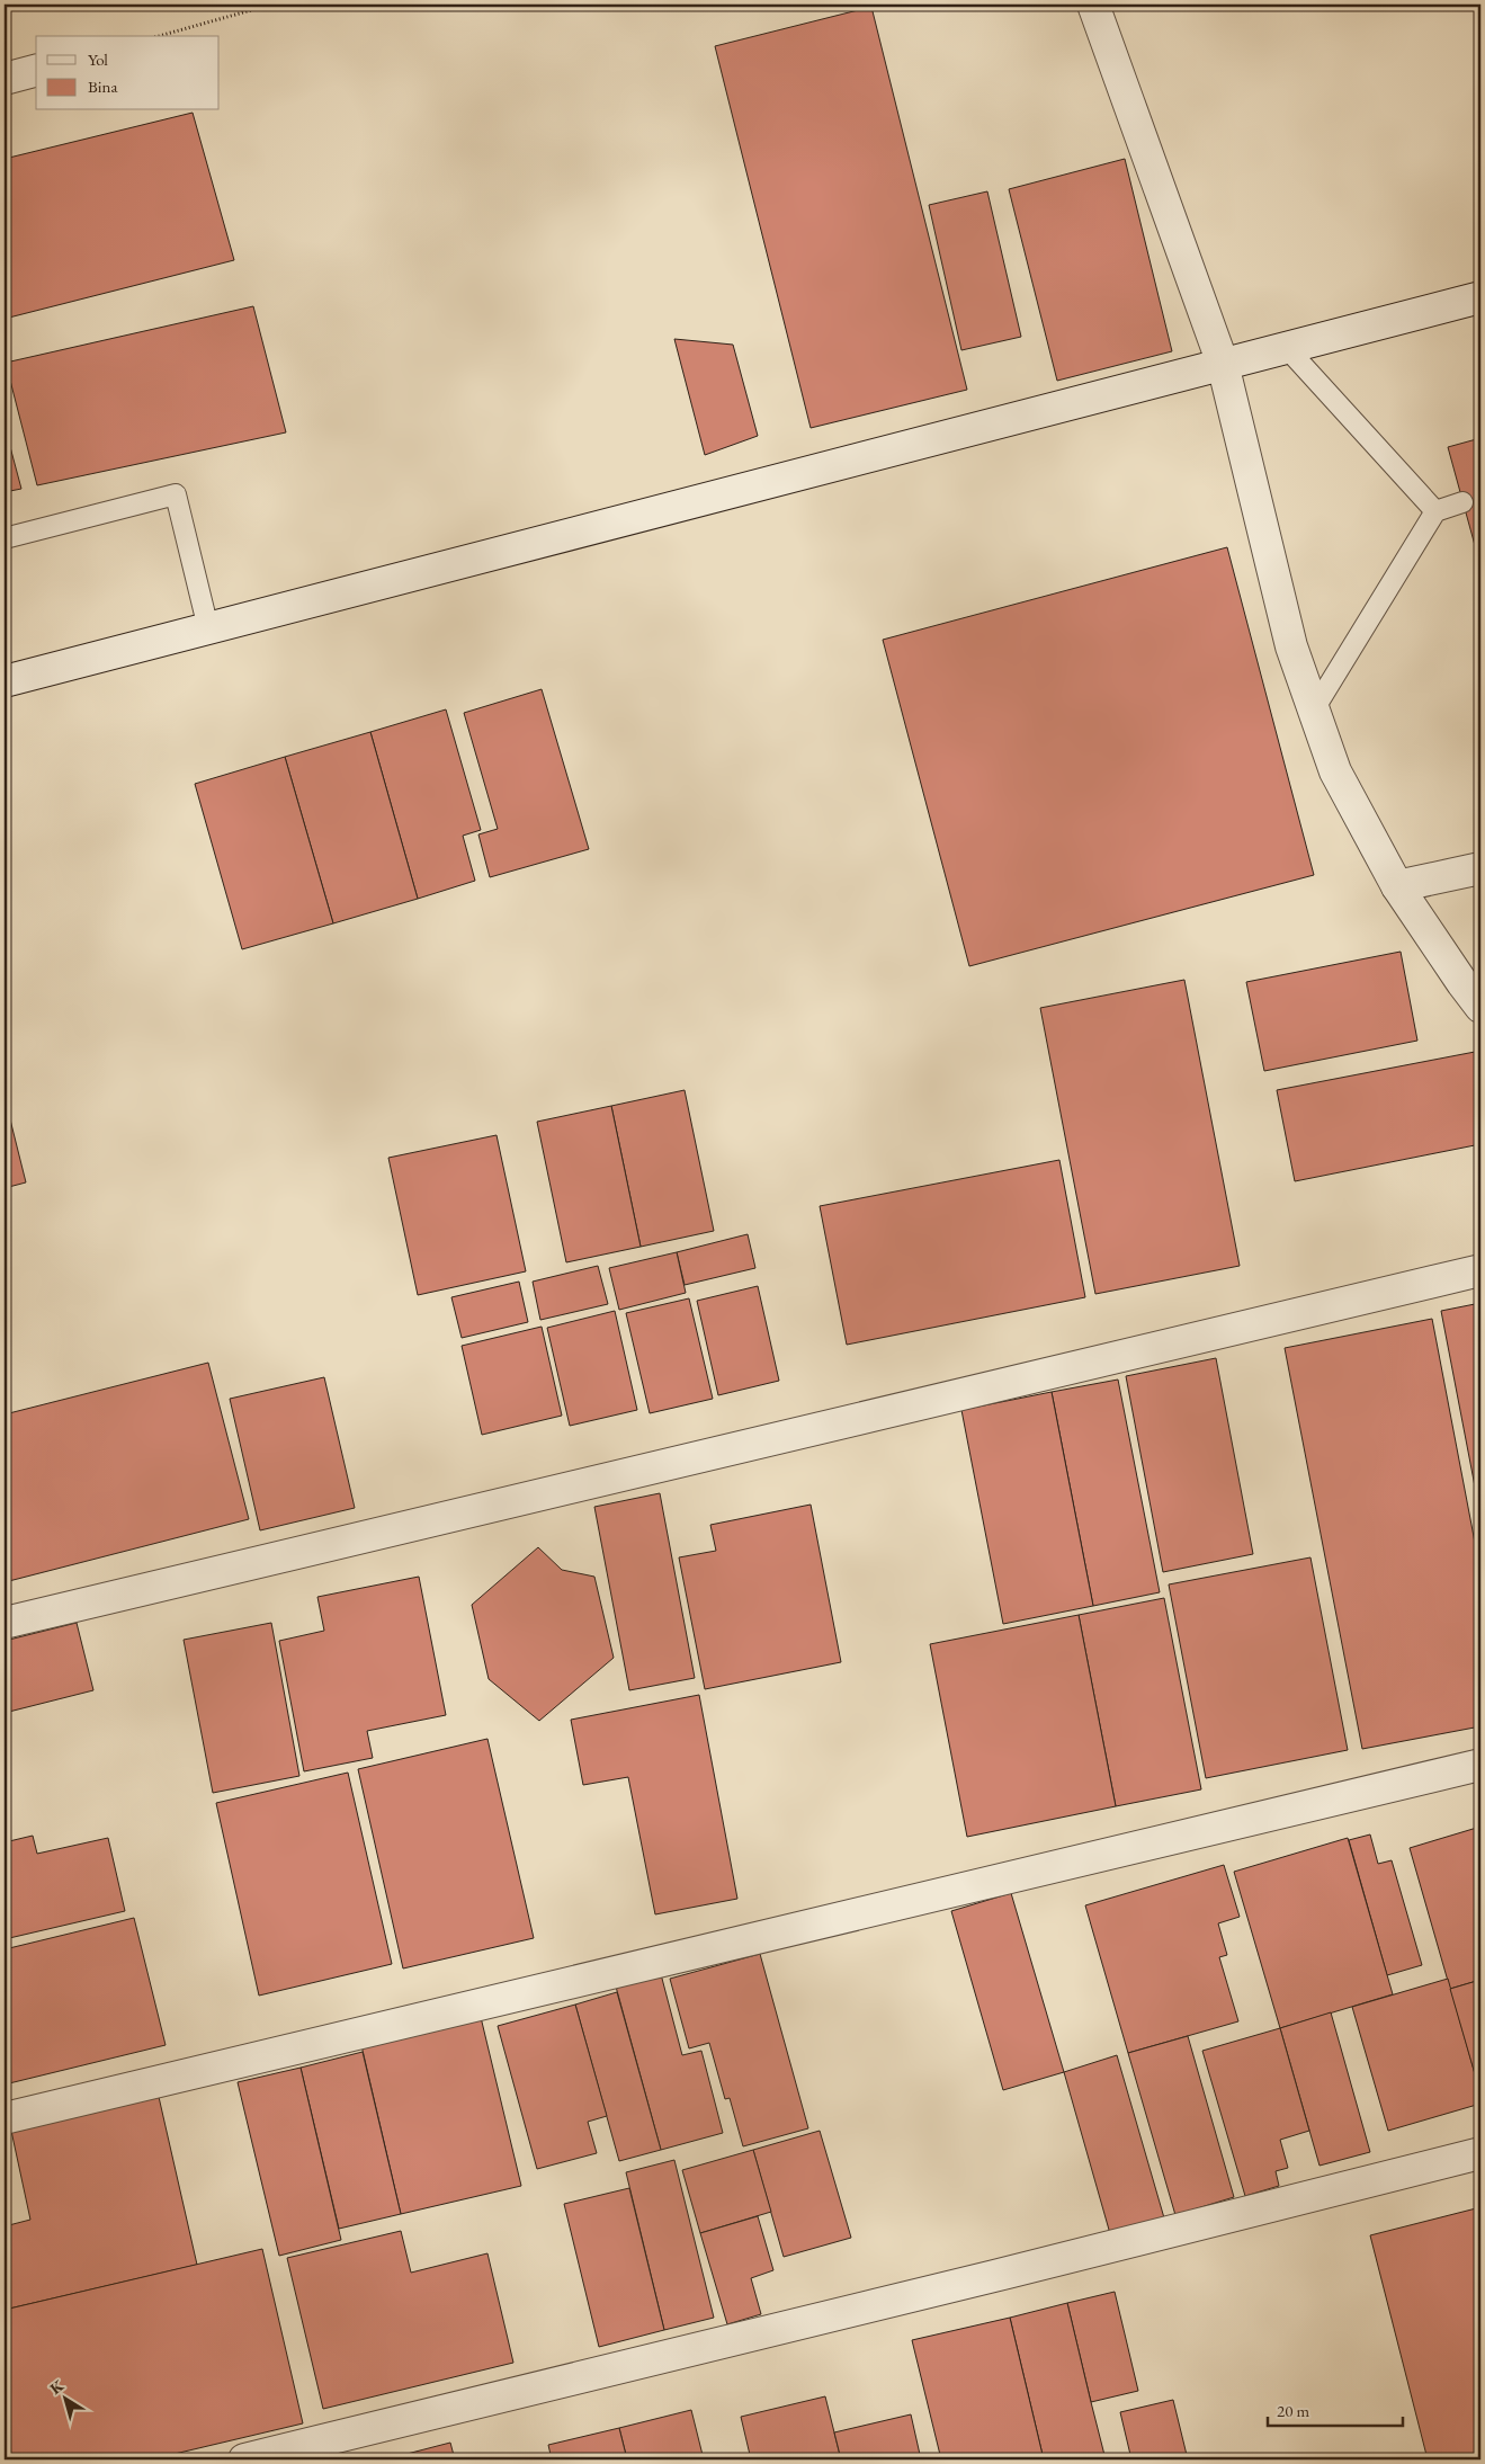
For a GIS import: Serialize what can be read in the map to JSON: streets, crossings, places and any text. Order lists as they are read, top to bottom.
{
  "legend": ["Yol", "Bina"],
  "scale_bar": "20 m",
  "north": "top left"
}
